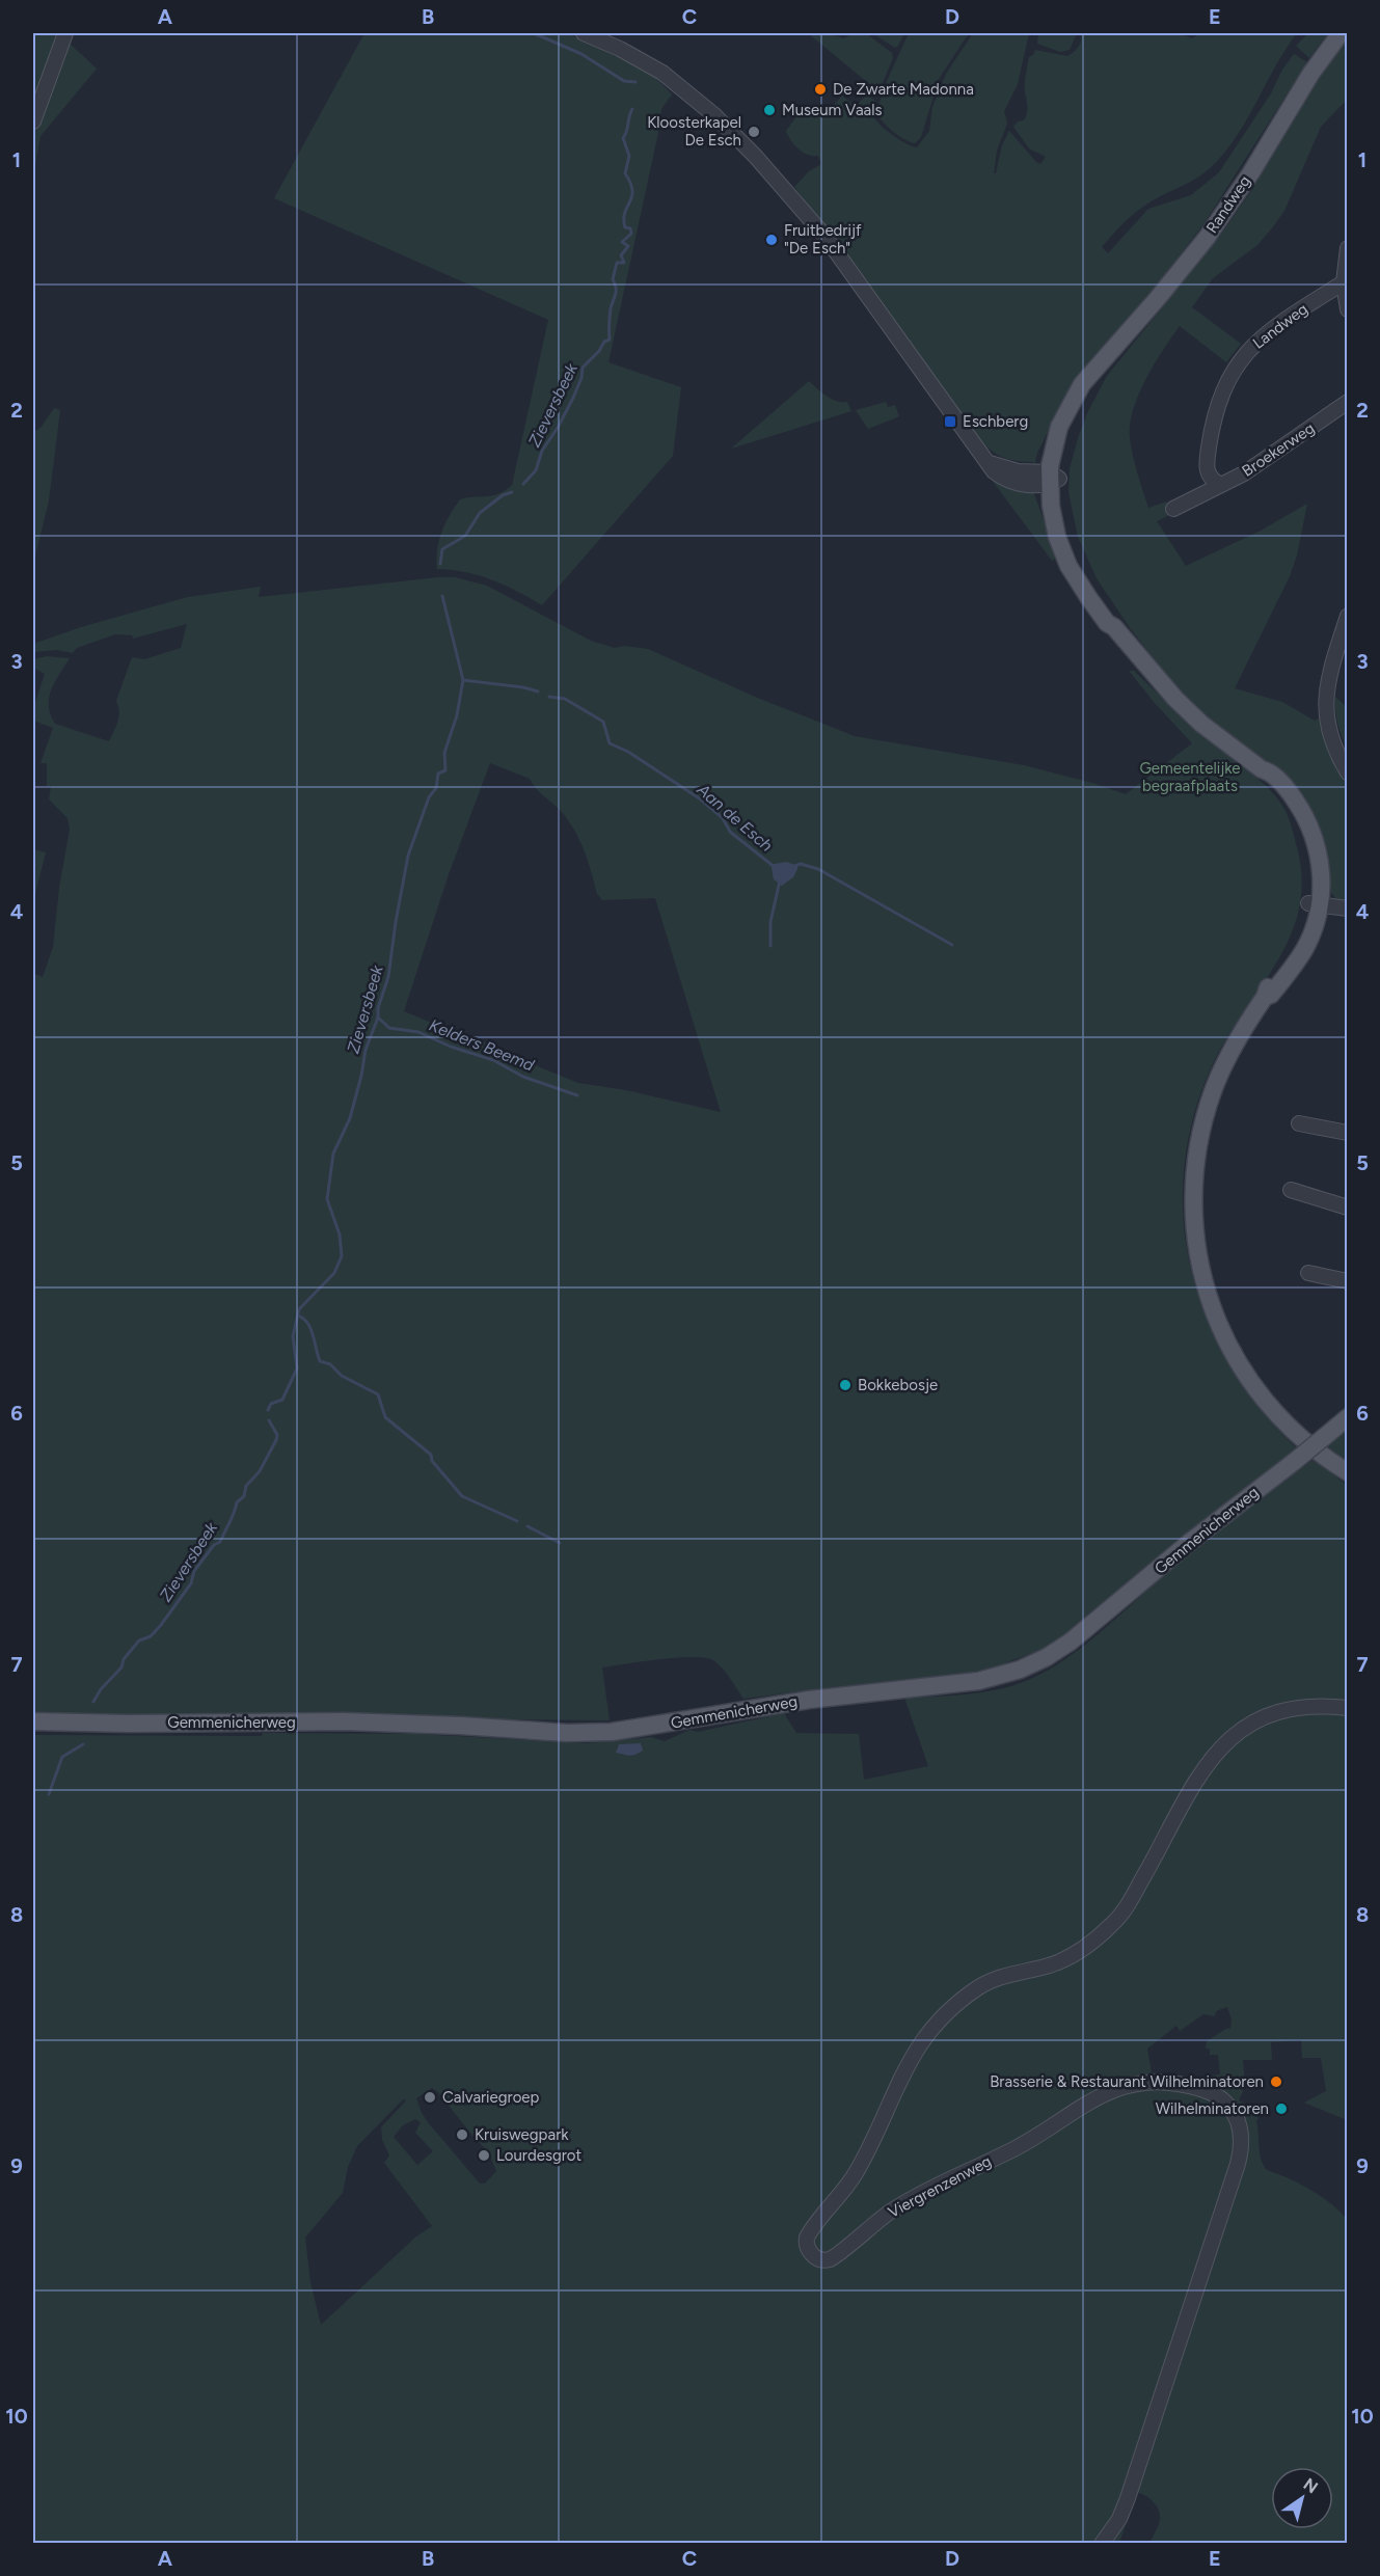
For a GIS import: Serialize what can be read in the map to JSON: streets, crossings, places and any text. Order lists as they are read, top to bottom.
{
  "streets": {
    "main road": ["Randweg", "Gemmenicherweg"],
    "street": ["Landweg", "Broekerweg", "Viergrenzenweg"]
  },
  "crossings": [
    ["Landweg", "Broekerweg"]
  ],
  "water": ["Zieversbeek", "Aan de Esch", "Kelders Beemd"],
  "parks": ["Gemeentelijke begraafplaats"],
  "places": {
    "other": [
      "De Zwarte Madonna",
      "Museum Vaals",
      "Kloosterkapel De Esch",
      "Fruitbedrijf \"De Esch\"",
      "Bokkebosje",
      "Brasserie & Restaurant Wilhelminatoren",
      "Calvariegroep",
      "Wilhelminatoren",
      "Kruiswegpark",
      "Lourdesgrot"
    ],
    "transit": ["Eschberg"]
  },
  "north": "top right",
  "grid": {
    "columns": [
      "A",
      "B",
      "C",
      "D",
      "E"
    ],
    "rows": [
      "1",
      "2",
      "3",
      "4",
      "5",
      "6",
      "7",
      "8",
      "9",
      "10"
    ]
  }
}
